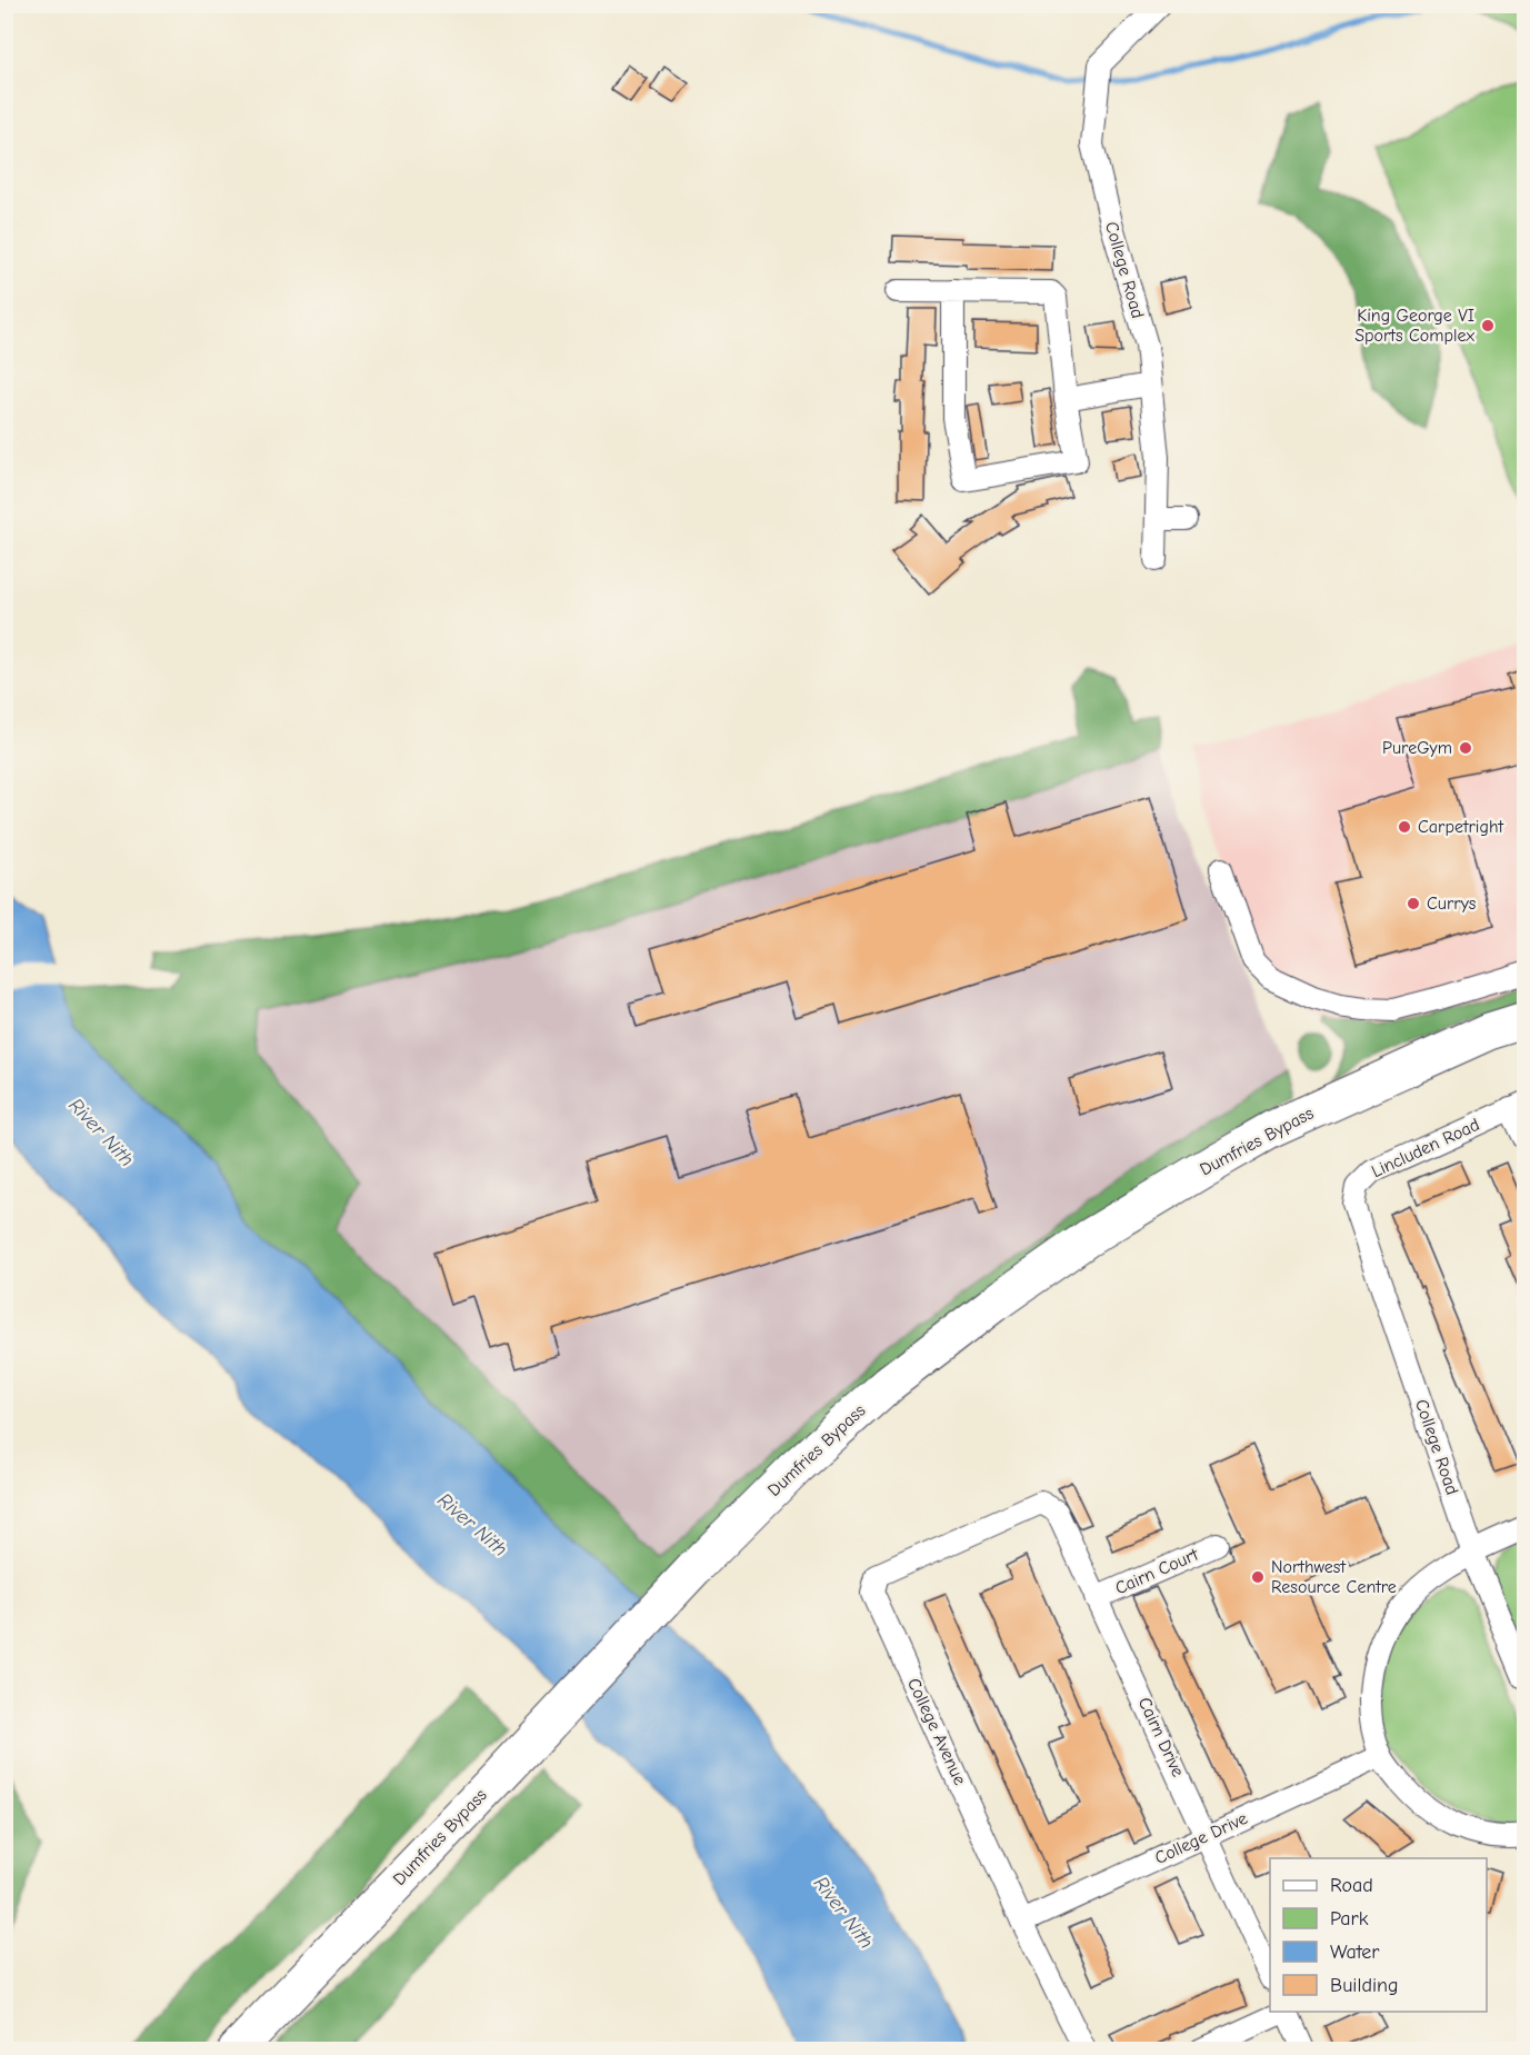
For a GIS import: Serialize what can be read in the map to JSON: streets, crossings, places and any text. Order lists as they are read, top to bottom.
{
  "streets": {
    "highway": ["Dumfries Bypass"],
    "street": [
      "College Road",
      "Lincluden Road",
      "Cairn Court",
      "College Avenue",
      "Cairn Drive",
      "College Drive"
    ]
  },
  "crossings": [
    ["College Road", "Lincluden Road"],
    ["Cairn Court", "Cairn Drive"],
    ["College Avenue", "Cairn Drive"],
    ["College Avenue", "College Drive"],
    ["Cairn Drive", "College Drive"]
  ],
  "water": ["River Nith"],
  "places": [
    "King George VI Sports Complex",
    "PureGym",
    "Carpetright",
    "Currys",
    "Northwest Resource Centre"
  ],
  "legend": [
    "Road",
    "Park",
    "Water",
    "Building"
  ]
}
